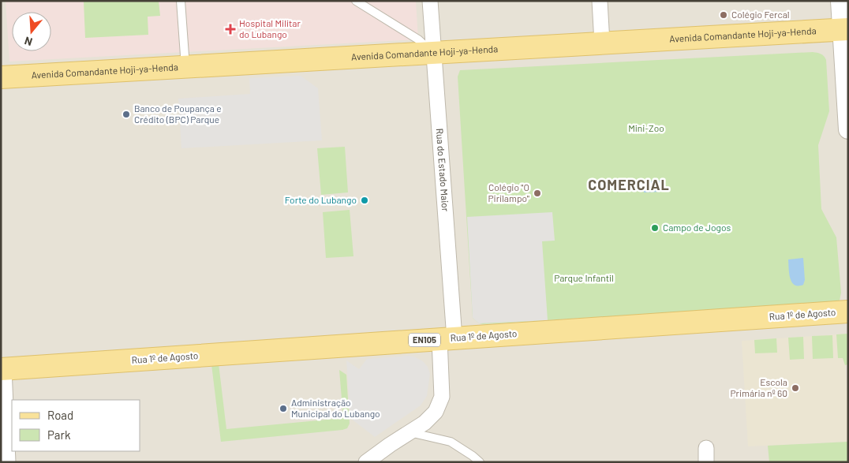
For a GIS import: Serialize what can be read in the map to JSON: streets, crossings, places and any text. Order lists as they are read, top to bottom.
{
  "streets": {
    "main road": ["Avenida Comandante Hoji-ya-Henda", "Rua 1º de Agosto", "EN105"],
    "street": ["Rua do Estado Maior"]
  },
  "crossings": [
    ["Avenida Comandante Hoji-ya-Henda", "Rua do Estado Maior"],
    ["Rua do Estado Maior", "Rua 1º de Agosto"]
  ],
  "districts": ["COMERCIAL"],
  "parks": ["Mini-Zoo", "Parque Infantil"],
  "places": {
    "other": [
      "Colégio Fercal",
      "Banco de Poupança e Crédito (BPC) Parque",
      "Colégio \"O Pirilampo\"",
      "Forte do Lubango",
      "Campo de Jogos",
      "Escola Primária nº 60",
      "Administração Municipal do Lubango"
    ],
    "health": ["Hospital Militar do Lubango"]
  },
  "legend": ["Road", "Park"],
  "north": "bottom"
}
